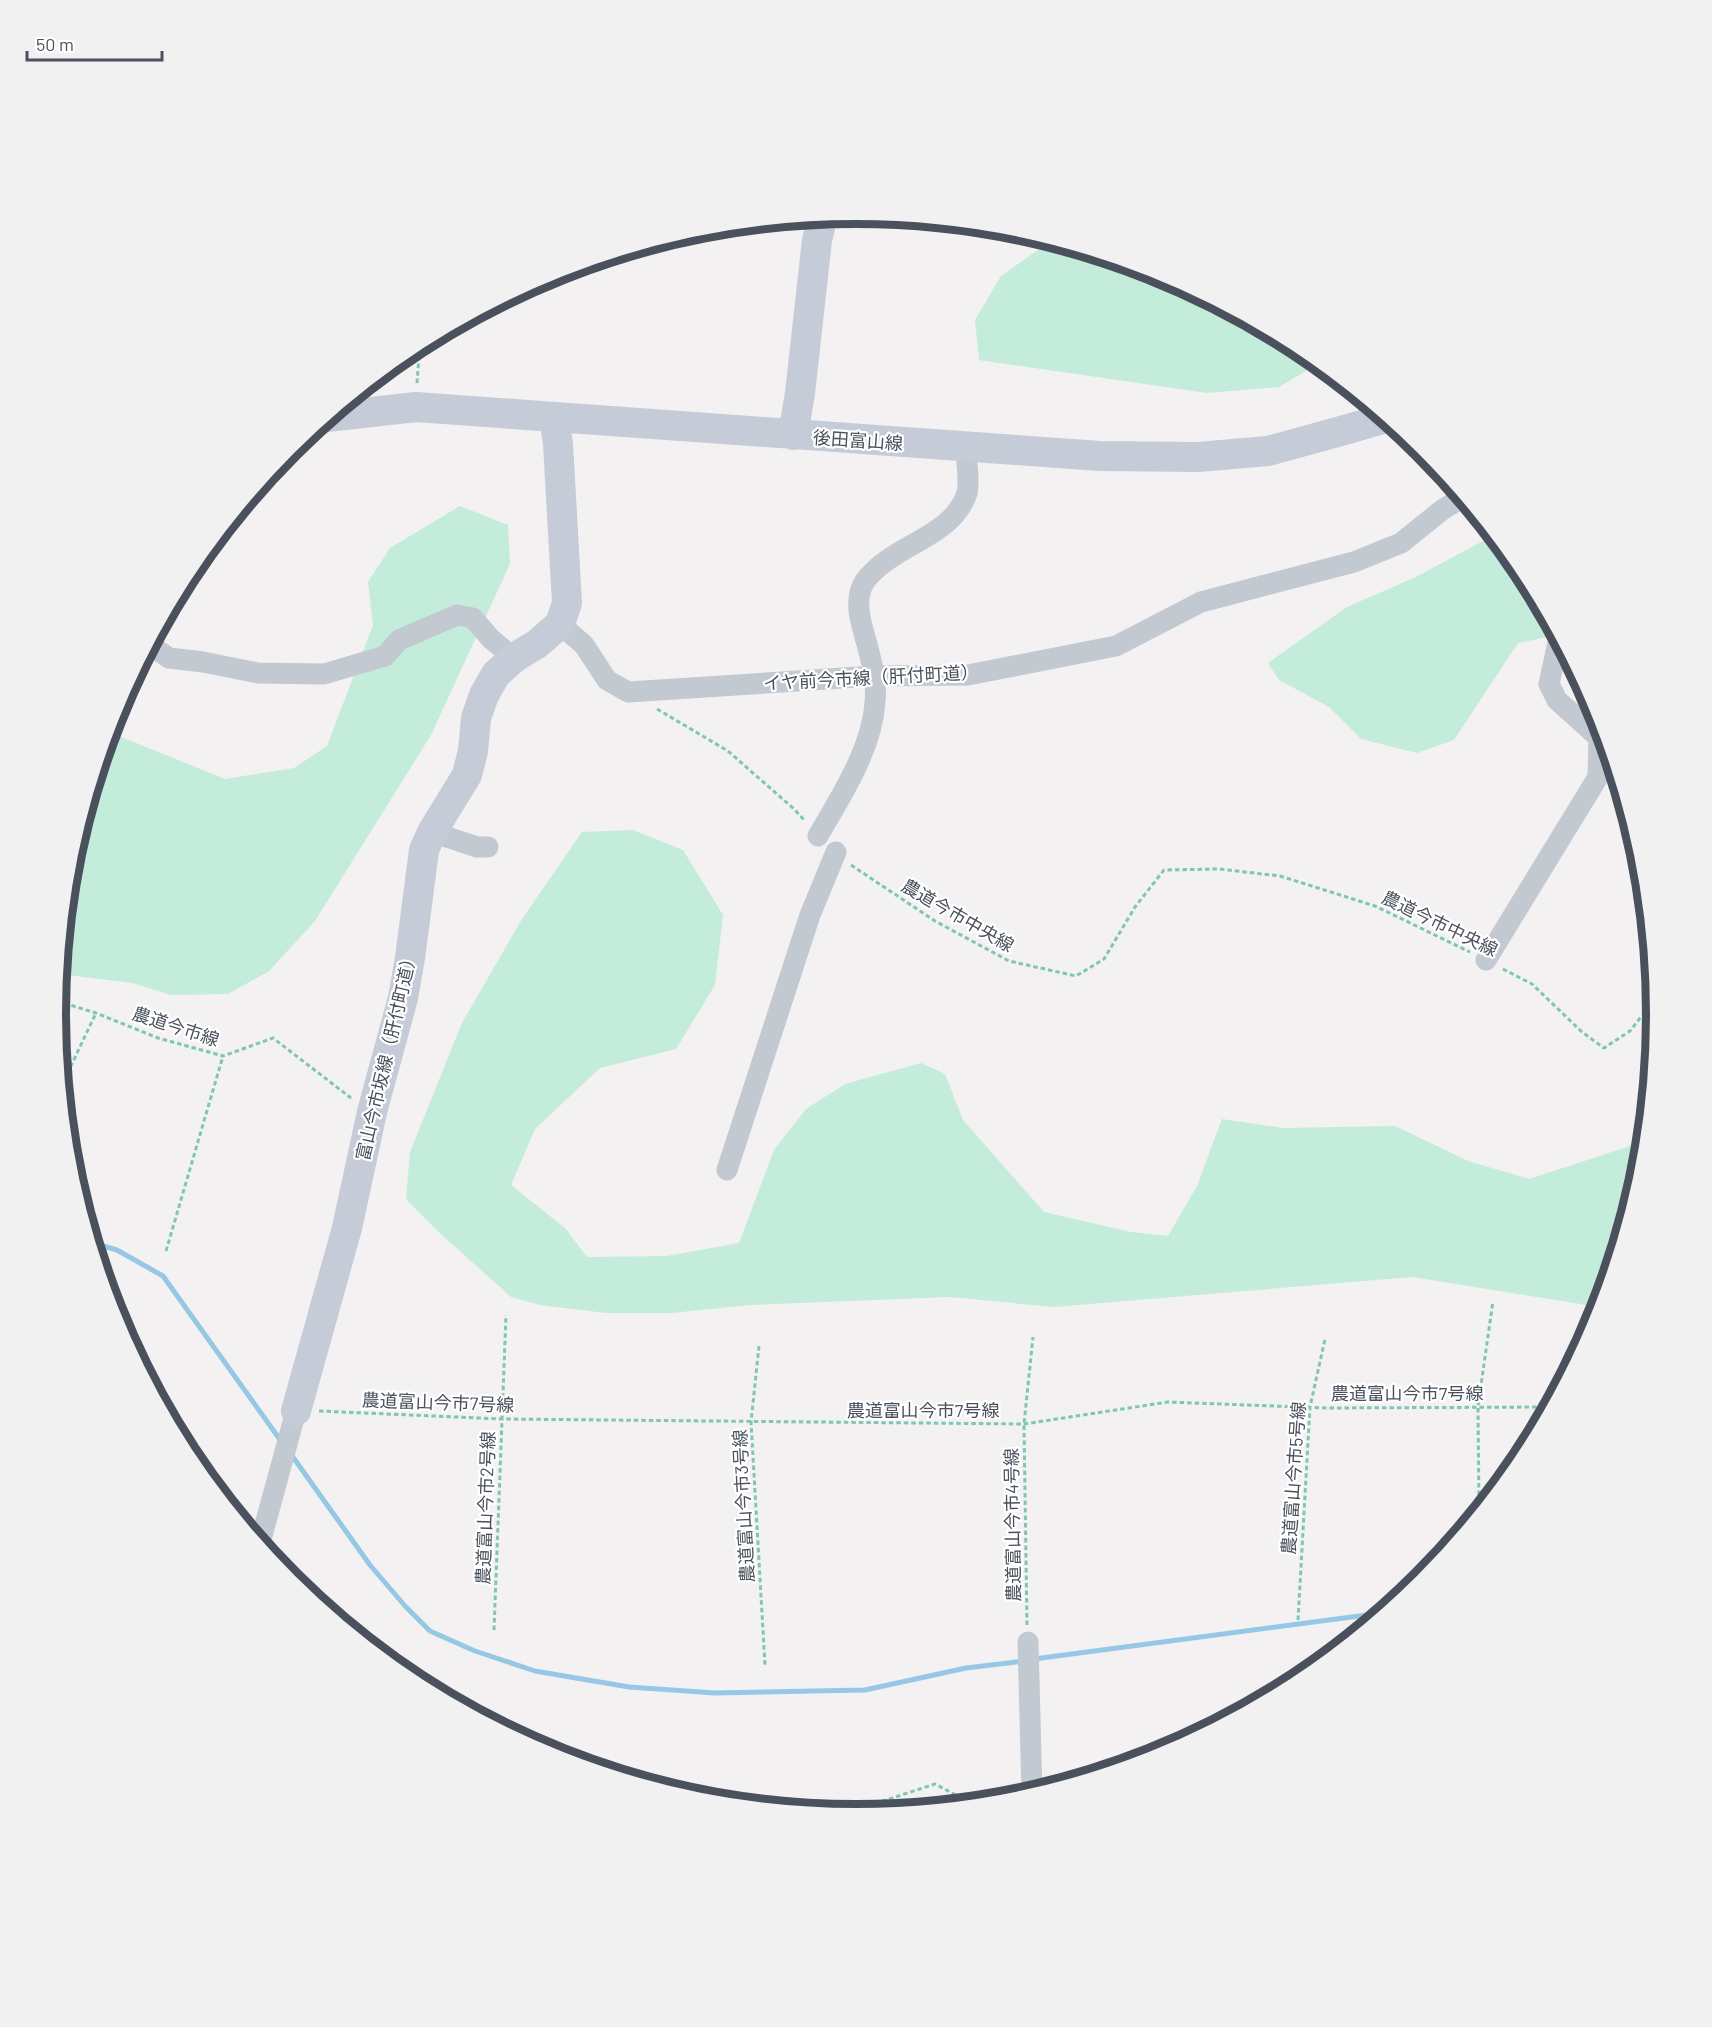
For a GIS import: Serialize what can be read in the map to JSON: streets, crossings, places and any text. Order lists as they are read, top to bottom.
{
  "streets": {
    "street": ["後田富山線", "イヤ前今市線（肝付町道）", "富山今市坂線（肝付町道）"],
    "path": [
      "農道今市中央線",
      "農道今市線",
      "農道富山今市7号線",
      "農道富山今市5号線",
      "農道富山今市3号線",
      "農道富山今市2号線",
      "農道富山今市4号線"
    ]
  },
  "crossings": [
    ["農道今市線", "富山今市坂線（肝付町道）"],
    ["富山今市坂線（肝付町道）", "農道富山今市7号線"],
    ["農道富山今市7号線", "農道富山今市5号線"],
    ["農道富山今市7号線", "農道富山今市3号線"],
    ["農道富山今市7号線", "農道富山今市2号線"],
    ["農道富山今市7号線", "農道富山今市4号線"]
  ],
  "scale_bar": "50 m"
}
